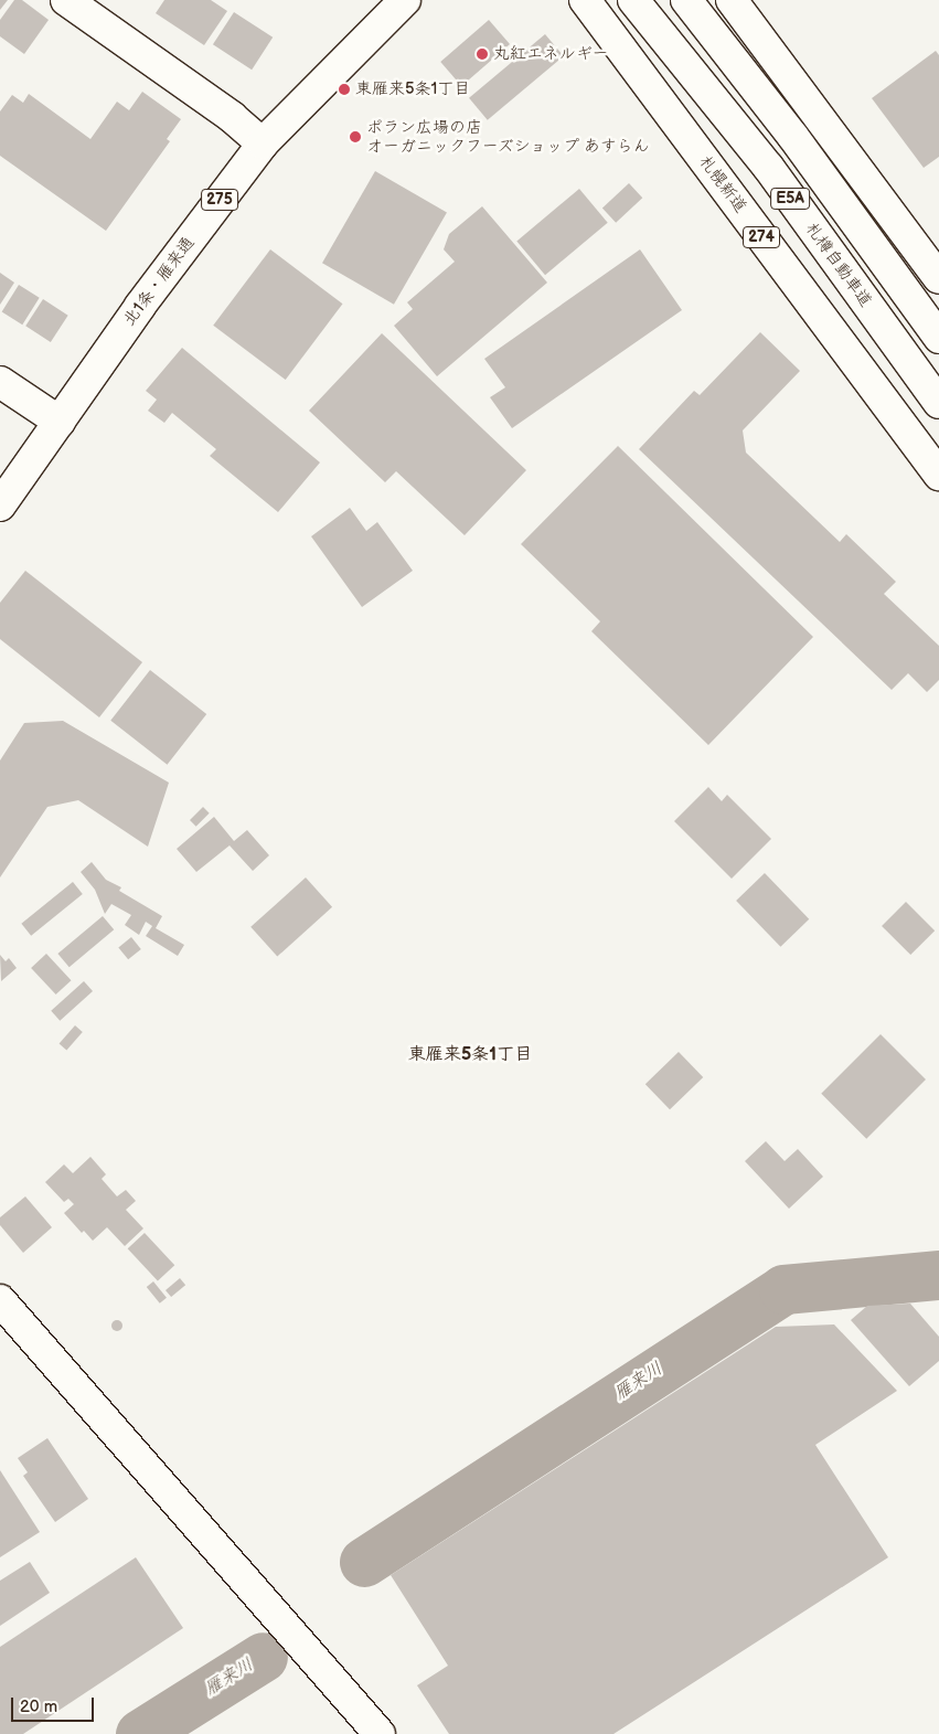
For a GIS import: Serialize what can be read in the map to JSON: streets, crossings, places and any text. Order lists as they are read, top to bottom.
{
  "streets": {
    "main road": [
      "札幌新道",
      "E5A",
      "275",
      "274",
      "札樽自動車道",
      "北1条・雁来通"
    ]
  },
  "districts": ["東雁来5条1丁目"],
  "water": ["雁来川"],
  "places": ["丸紅エネルギー", "東雁来5条1丁目", "ポラン広場の店 オーガニックフーズショップ あすらん"],
  "scale_bar": "20 m"
}
